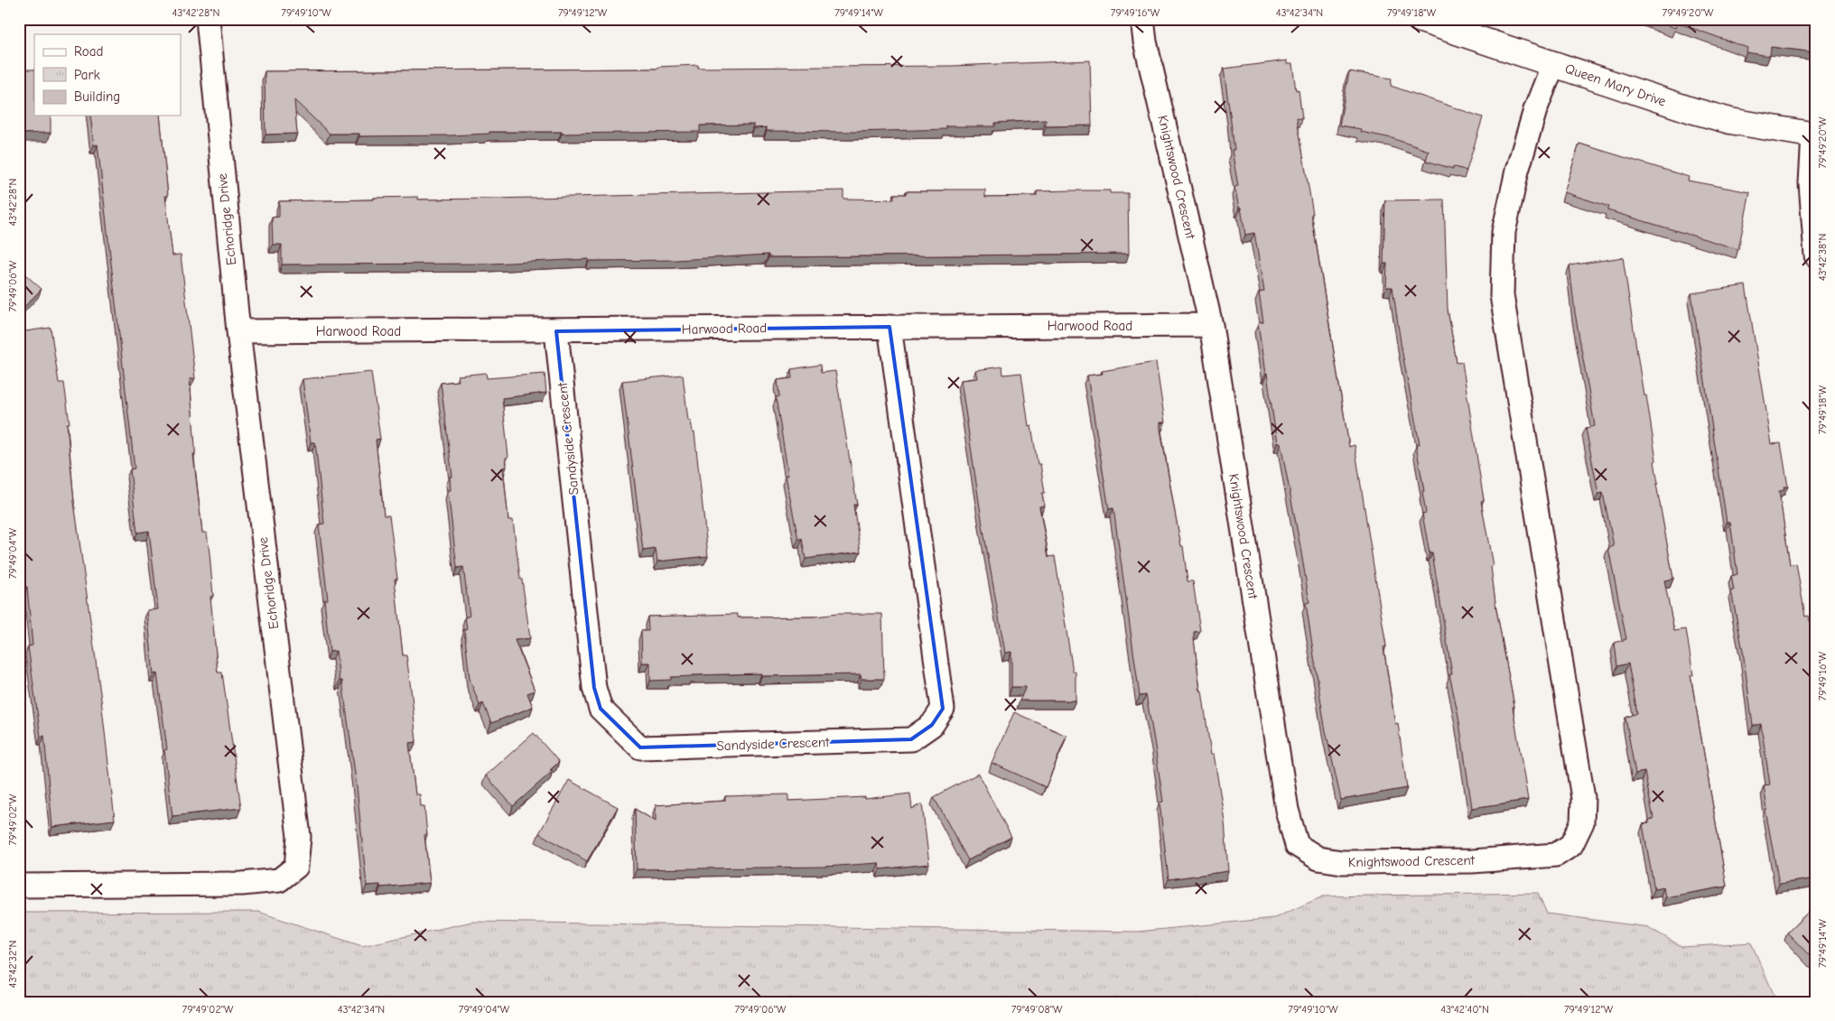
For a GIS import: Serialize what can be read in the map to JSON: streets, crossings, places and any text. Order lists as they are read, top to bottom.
{
  "streets": {
    "street": [
      "Queen Mary Drive",
      "Knightswood Crescent",
      "Echoridge Drive",
      "Harwood Road",
      "Sandyside Crescent"
    ]
  },
  "crossings": [
    ["Queen Mary Drive", "Knightswood Crescent"],
    ["Knightswood Crescent", "Harwood Road"],
    ["Echoridge Drive", "Harwood Road"],
    ["Harwood Road", "Sandyside Crescent"]
  ],
  "legend": ["Road", "Park", "Building"],
  "coordinates": [
    "43°42'28\"N",
    "79°49'10\"W",
    "79°49'12\"W",
    "79°49'14\"W",
    "79°49'16\"W",
    "43°42'34\"N",
    "79°49'18\"W",
    "79°49'20\"W",
    "43°42'38\"N",
    "79°49'06\"W",
    "79°49'04\"W",
    "79°49'02\"W",
    "43°42'32\"N",
    "79°49'08\"W",
    "43°42'40\"N"
  ]
}
